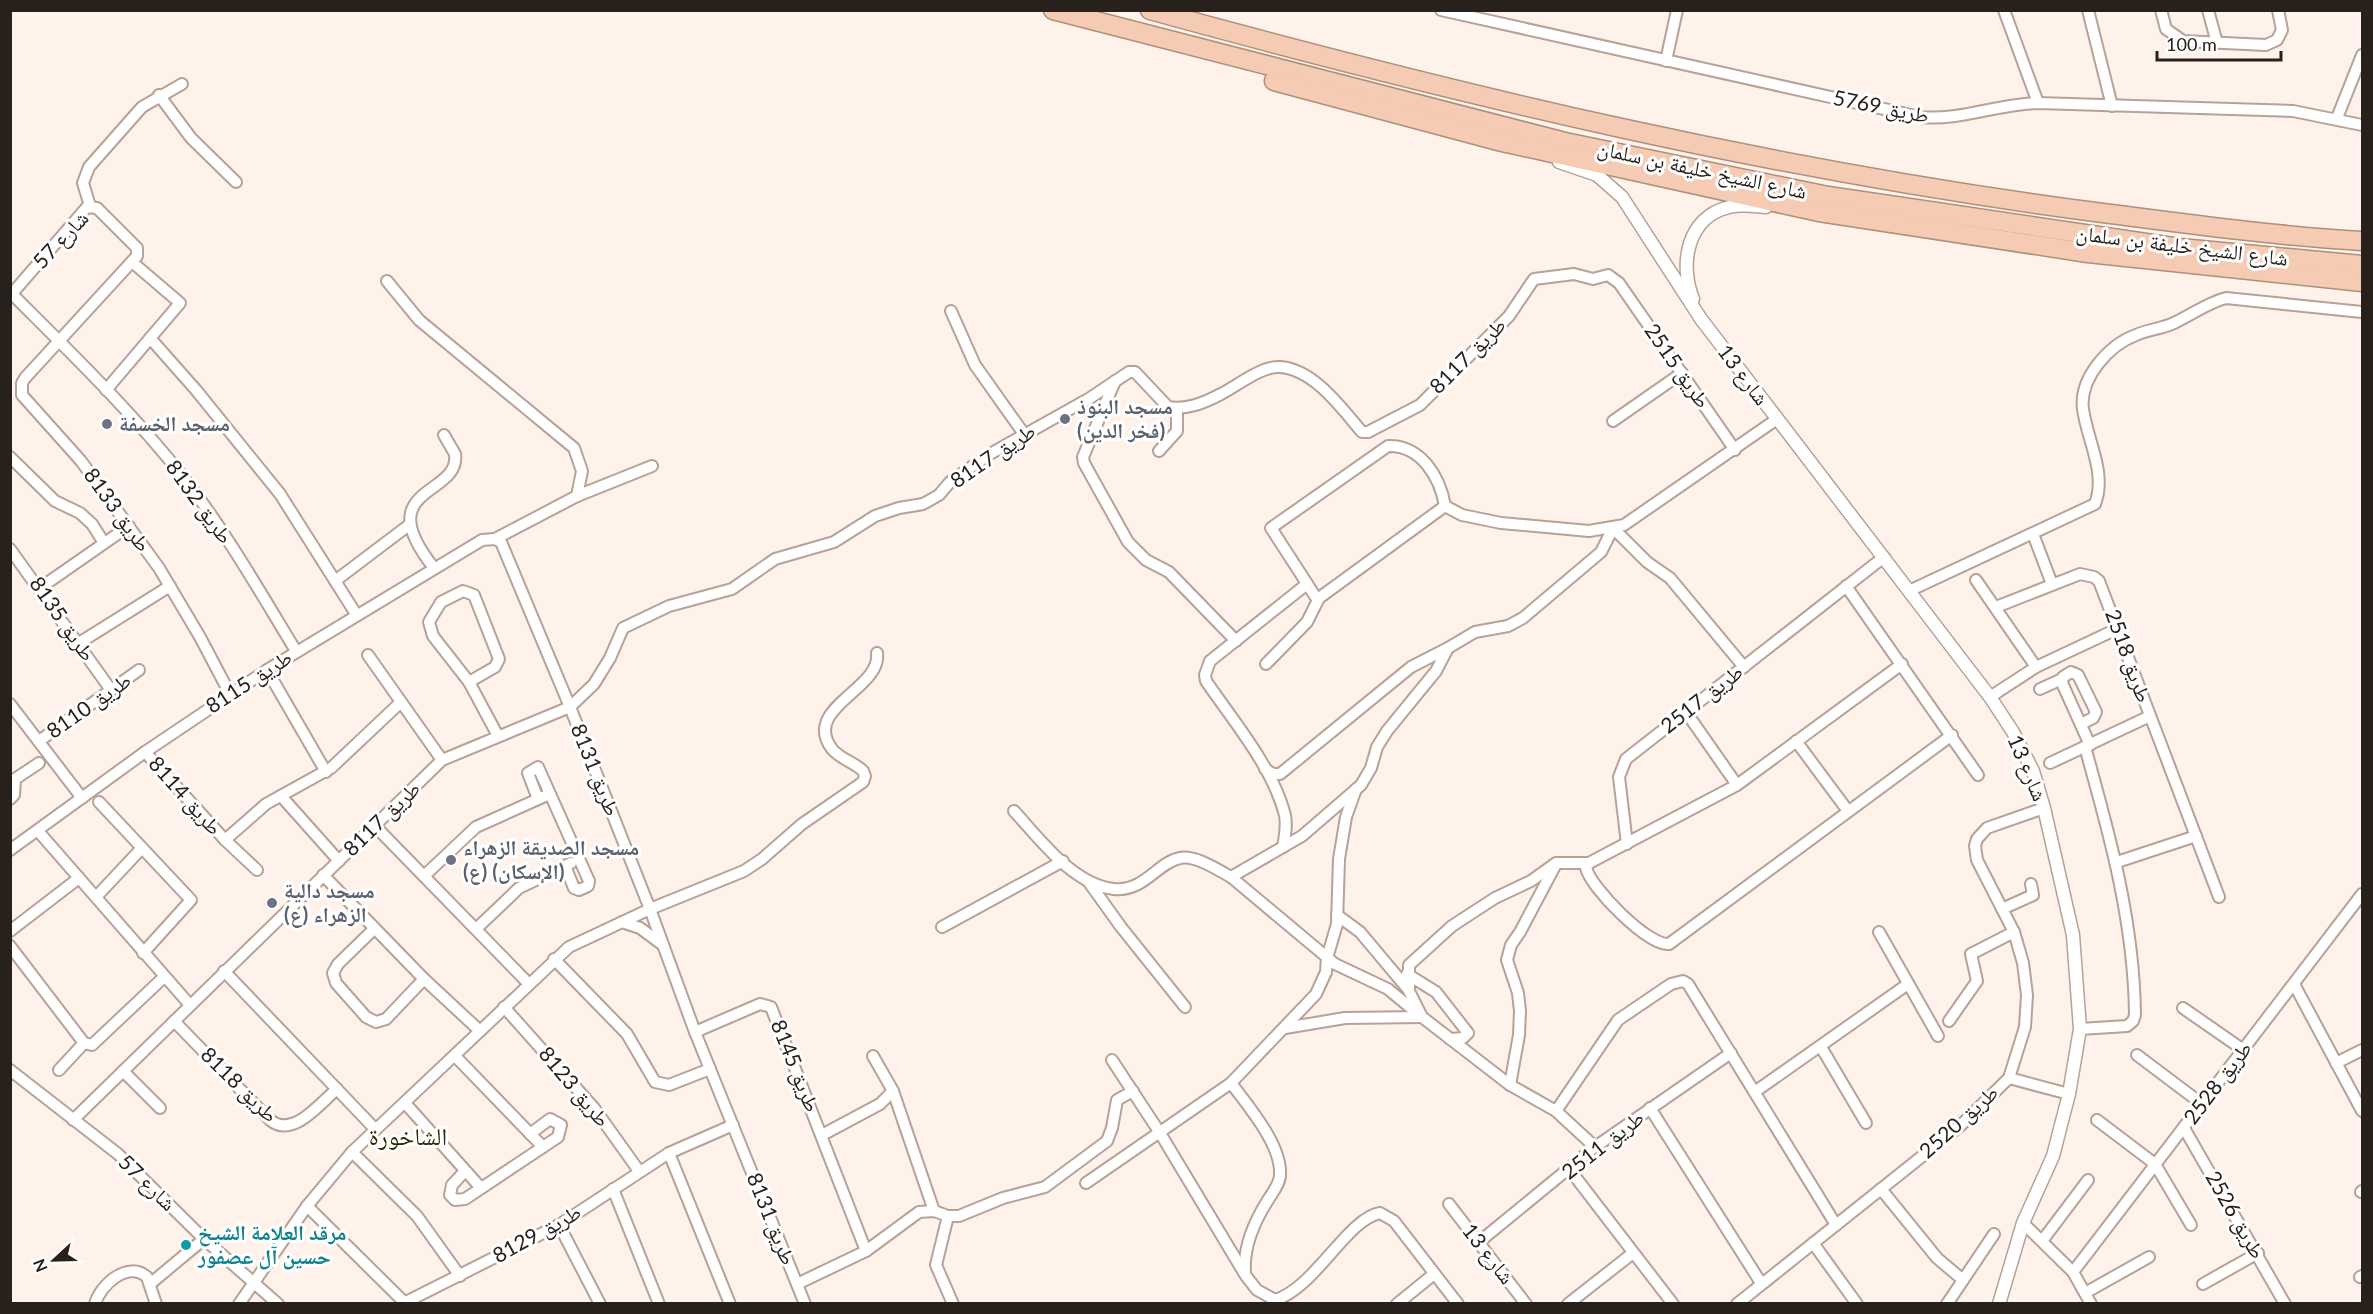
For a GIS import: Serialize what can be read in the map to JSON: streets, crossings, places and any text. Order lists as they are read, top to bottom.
{
  "streets": {
    "highway": ["شارع الشيخ خليفة بن سلمان"],
    "street": [
      "طريق 5769",
      "شارع 57",
      "طريق 8117",
      "طريق 2515",
      "شارع 13",
      "طريق 8132",
      "طريق 8133",
      "طريق 8135",
      "طريق 2518",
      "طريق 8115",
      "طريق 2517",
      "طريق 8110",
      "طريق 8131",
      "طريق 8114",
      "طريق 8145",
      "طريق 2528",
      "طريق 8118",
      "طريق 8123",
      "طريق 2520",
      "طريق 2511",
      "طريق 2526",
      "طريق 8129"
    ]
  },
  "crossings": [
    ["شارع 57", "طريق 8117"],
    ["شارع 57", "طريق 8132"],
    ["طريق 8117", "طريق 2515"],
    ["طريق 8117", "طريق 8131"],
    ["طريق 8117", "طريق 8118"],
    ["شارع 13", "طريق 2517"],
    ["شارع 13", "طريق 2520"],
    ["شارع 13", "طريق 2511"],
    ["طريق 8132", "طريق 8115"],
    ["طريق 8133", "طريق 8115"],
    ["طريق 8135", "طريق 8110"],
    ["طريق 8115", "طريق 8110"],
    ["طريق 8115", "طريق 8131"],
    ["طريق 8115", "طريق 8114"],
    ["طريق 8131", "طريق 8145"],
    ["طريق 8131", "طريق 8129"],
    ["طريق 2528", "طريق 2526"],
    ["طريق 8123", "طريق 8129"]
  ],
  "districts": ["الشاخورة"],
  "places": [
    "مسجد البنوذ (فخر الدين)",
    "مسجد الخسفة",
    "مسجد الصديقة الزهراء (ع) (الإسكان)",
    "مسجد دالية الزهراء (ع)",
    "مرقد العلامة الشيخ حسين آل عصفور"
  ],
  "scale_bar": "100 m",
  "north": "left"
}
